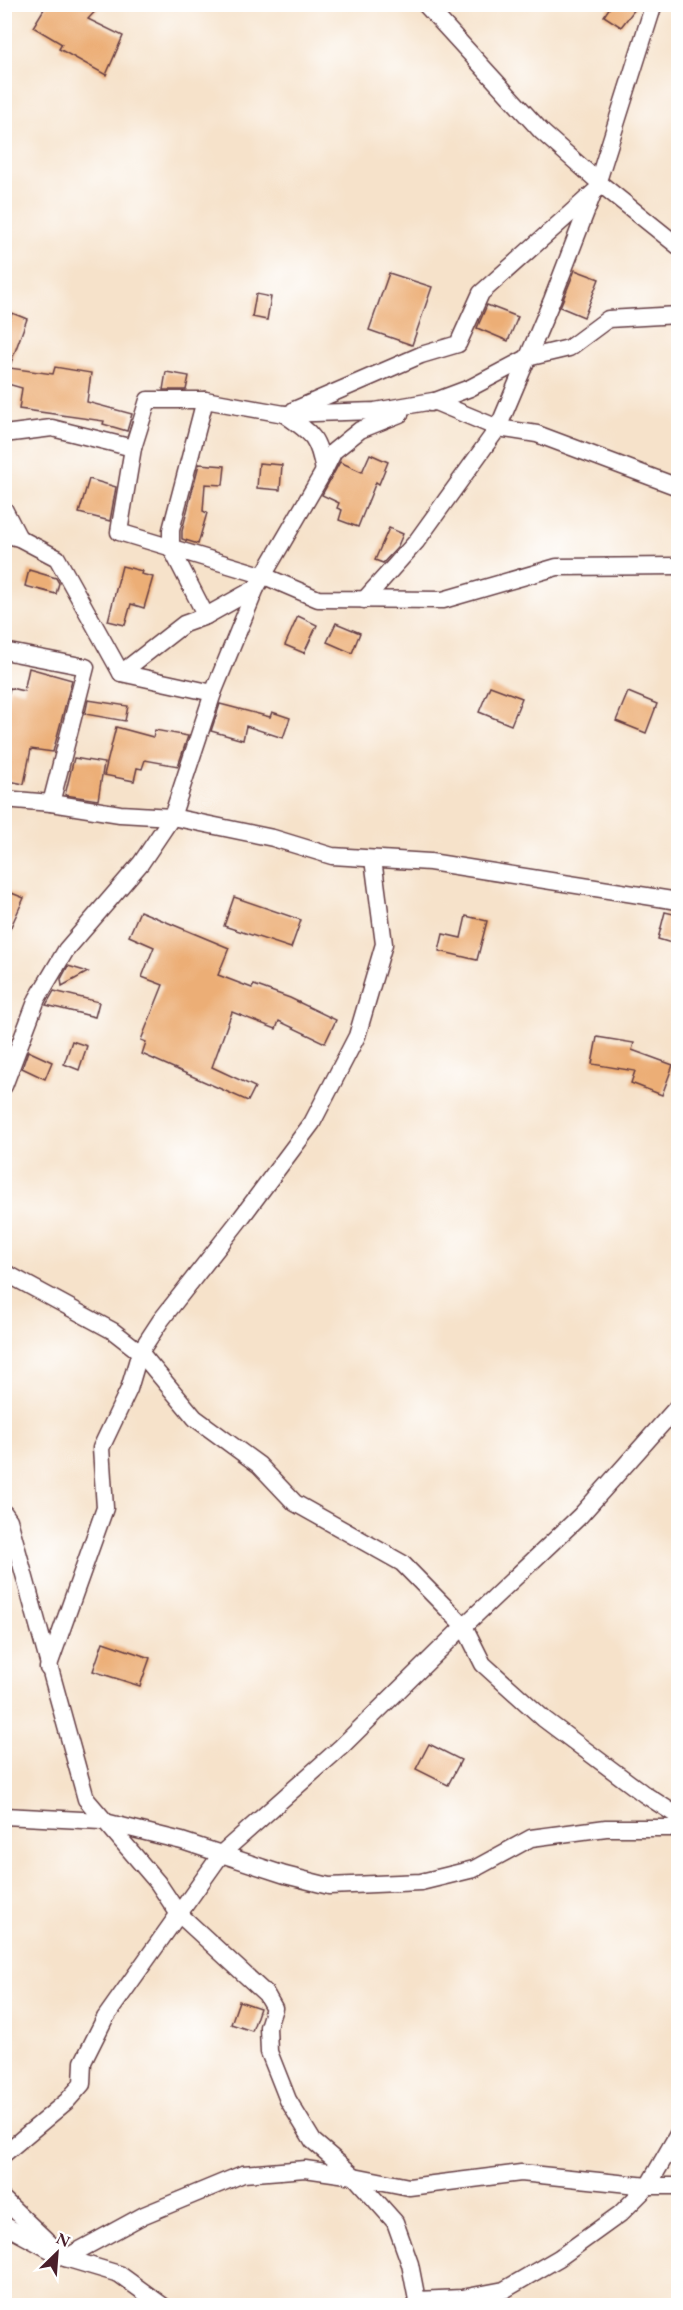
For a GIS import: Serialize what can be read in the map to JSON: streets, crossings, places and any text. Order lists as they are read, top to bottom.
{
  "north": "top right"
}
